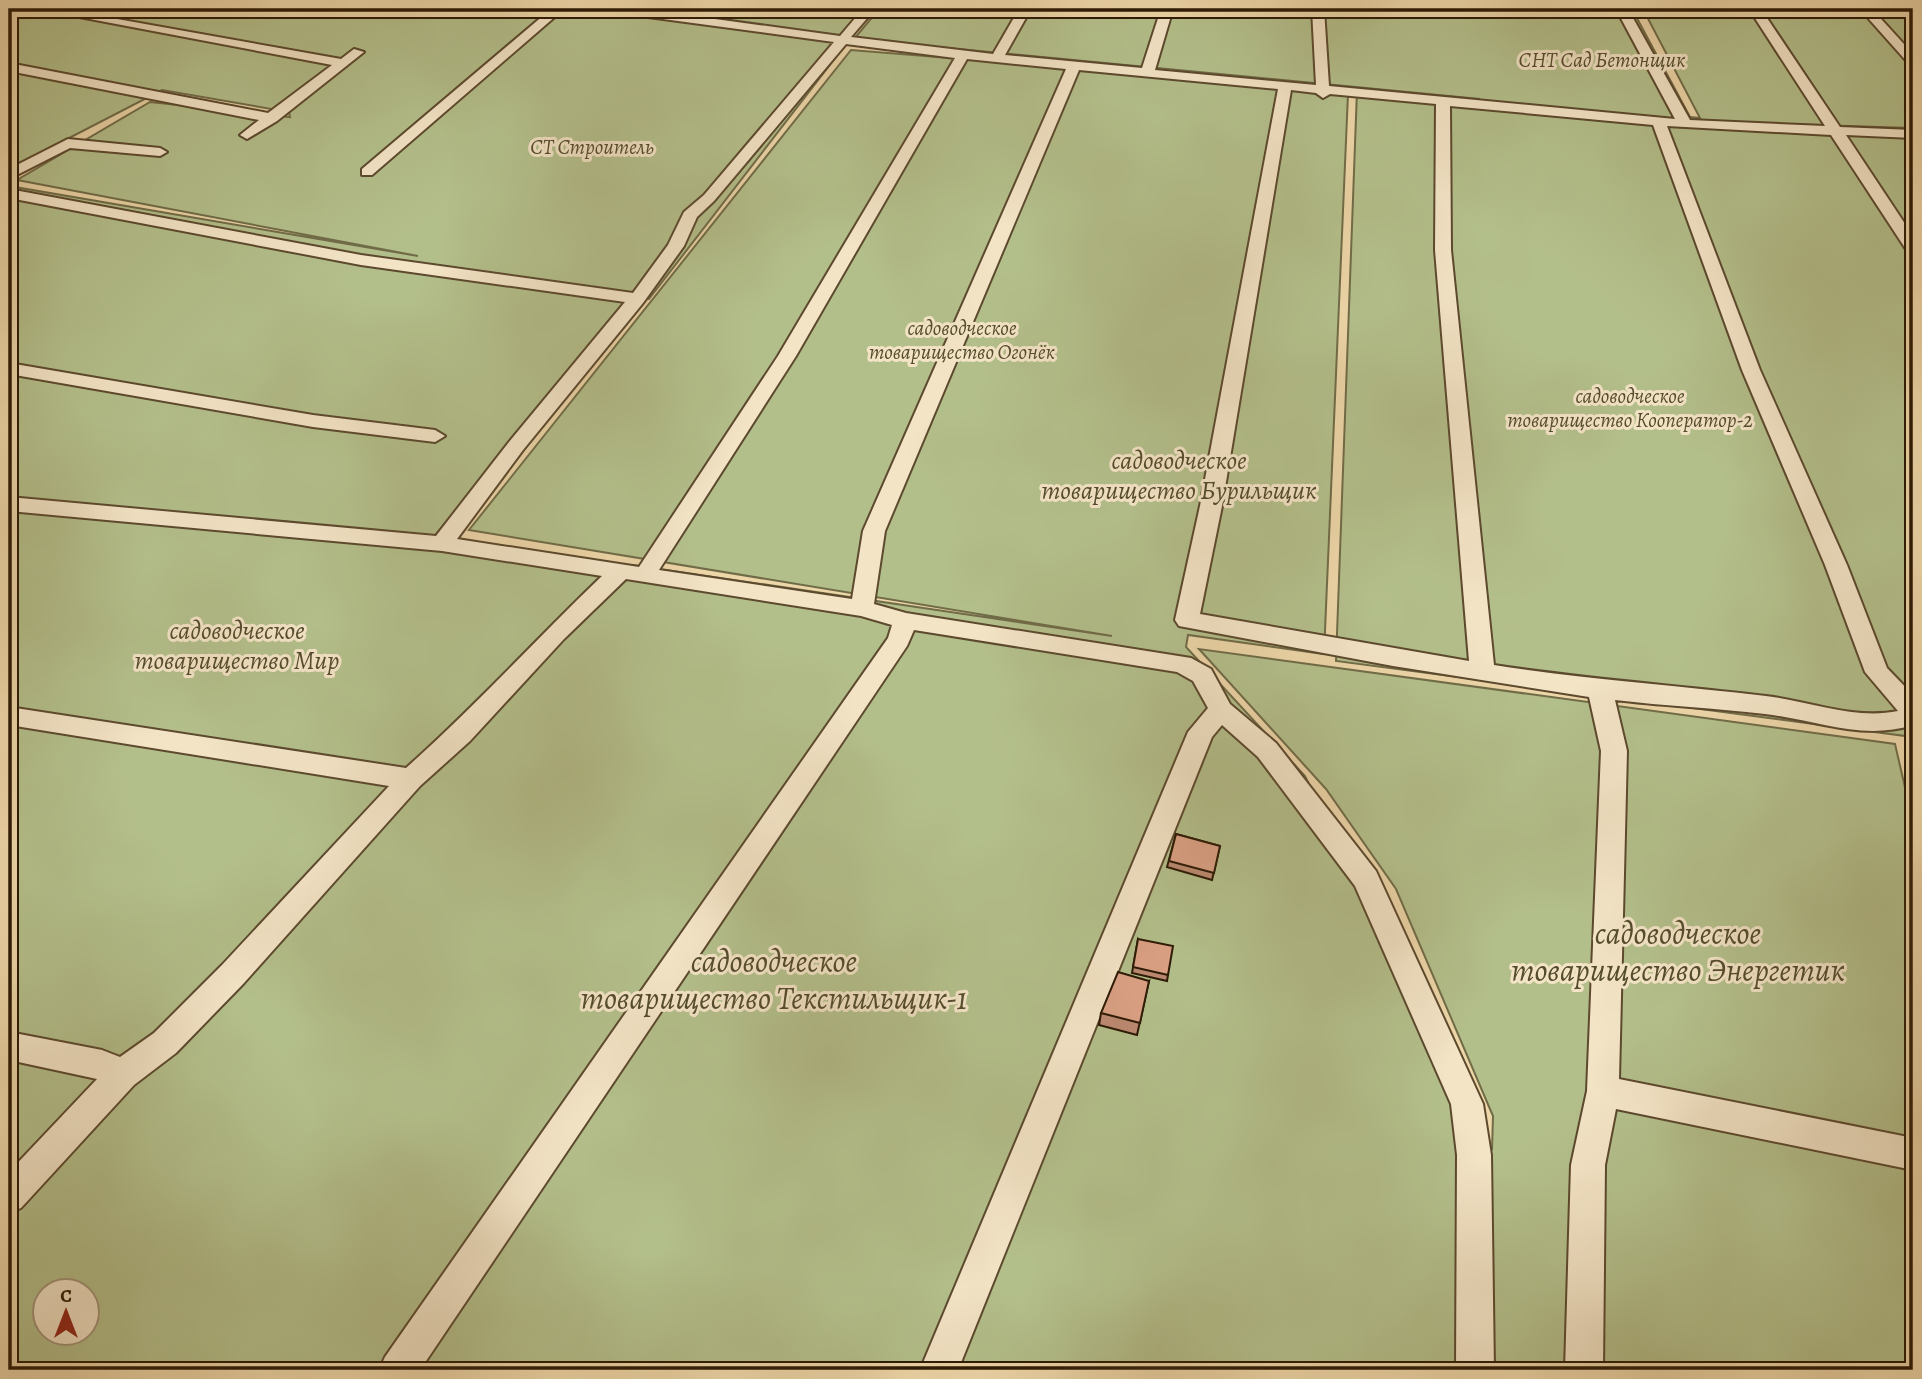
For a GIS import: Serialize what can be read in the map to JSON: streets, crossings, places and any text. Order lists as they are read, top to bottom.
{
  "parks": [
    "СНТ Сад Бетонщик",
    "СТ Строитель",
    "садоводческое товарищество Огонёк",
    "садоводческое товарищество Кооператор-2",
    "садоводческое товарищество Бурильщик",
    "садоводческое товарищество Мир",
    "садоводческое товарищество Энергетик",
    "садоводческое товарищество Текстильщик-1"
  ],
  "north": "top"
}
